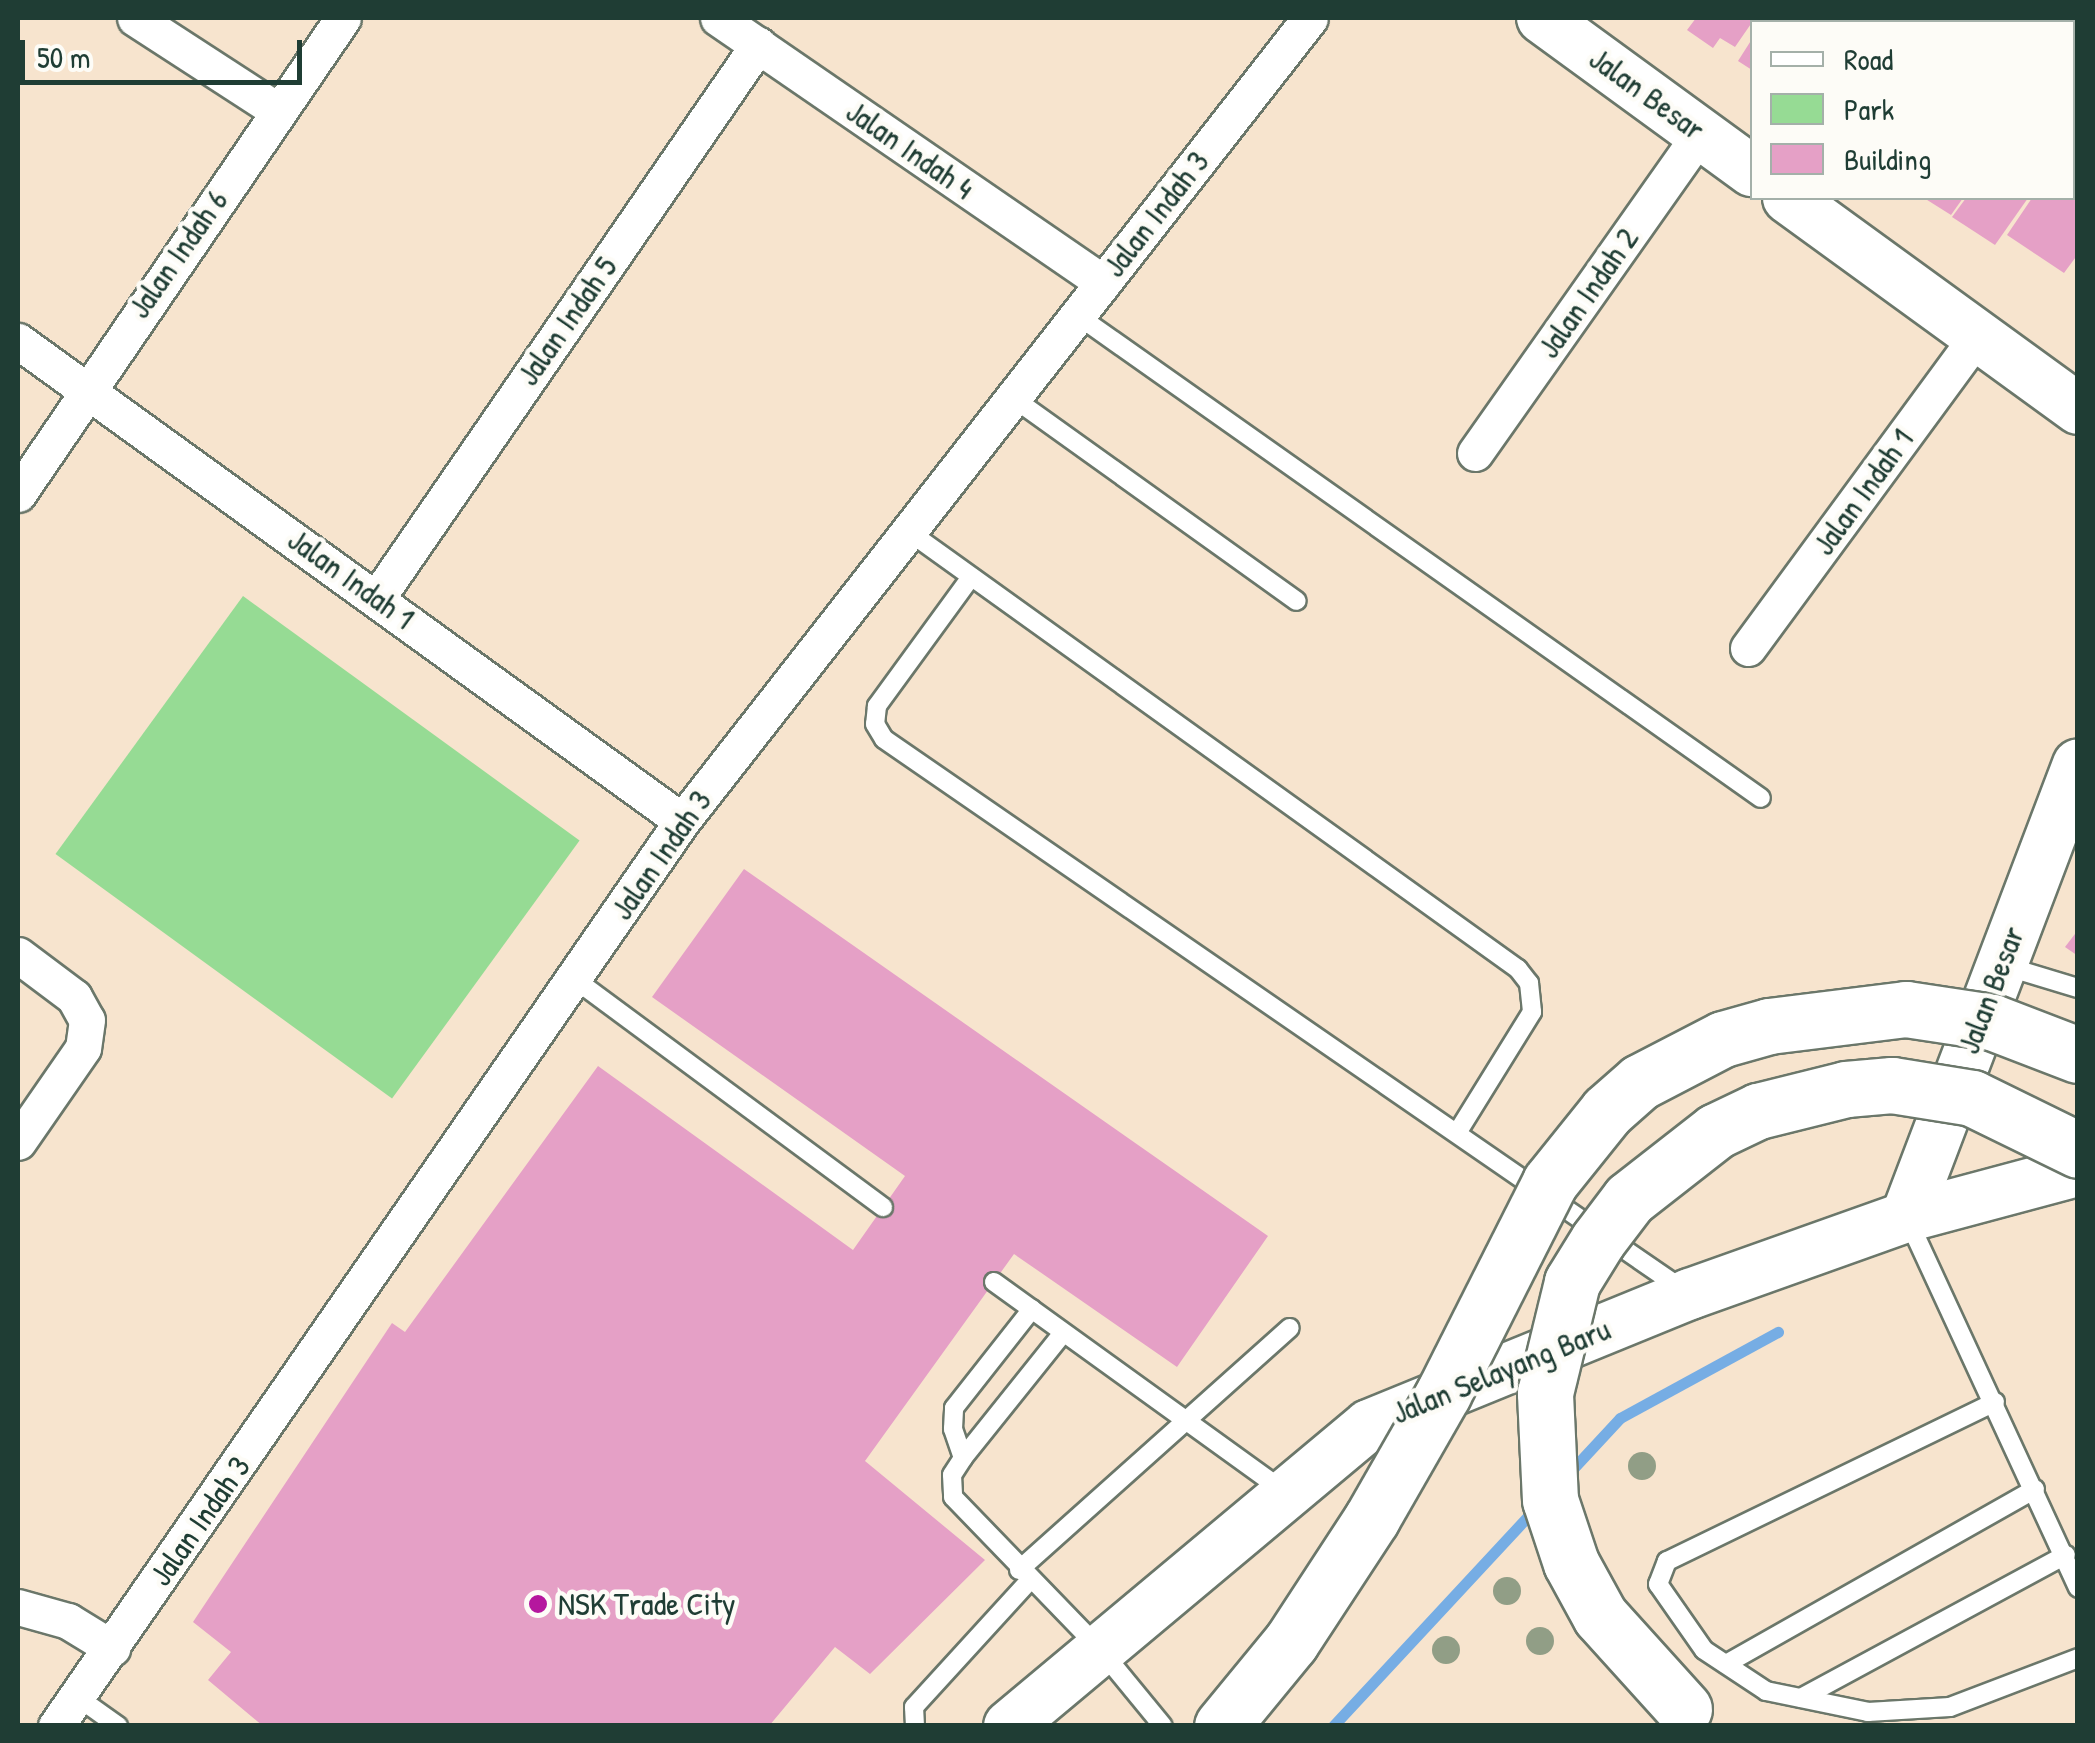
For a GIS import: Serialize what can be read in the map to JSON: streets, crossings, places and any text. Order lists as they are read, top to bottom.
{
  "streets": {
    "street": [
      "Jalan Besar",
      "Jalan Indah 4",
      "Jalan Indah 3",
      "Jalan Indah 6",
      "Jalan Indah 2",
      "Jalan Indah 5",
      "Jalan Indah 1",
      "Jalan Selayang Baru"
    ]
  },
  "crossings": [
    ["Jalan Besar", "Jalan Indah 2"],
    ["Jalan Besar", "Jalan Selayang Baru"],
    ["Jalan Indah 4", "Jalan Indah 3"],
    ["Jalan Indah 4", "Jalan Indah 5"],
    ["Jalan Indah 3", "Jalan Indah 1"],
    ["Jalan Indah 6", "Jalan Indah 1"],
    ["Jalan Indah 5", "Jalan Indah 1"]
  ],
  "places": ["NSK Trade City"],
  "legend": ["Road", "Park", "Building"],
  "scale_bar": "50 m"
}
